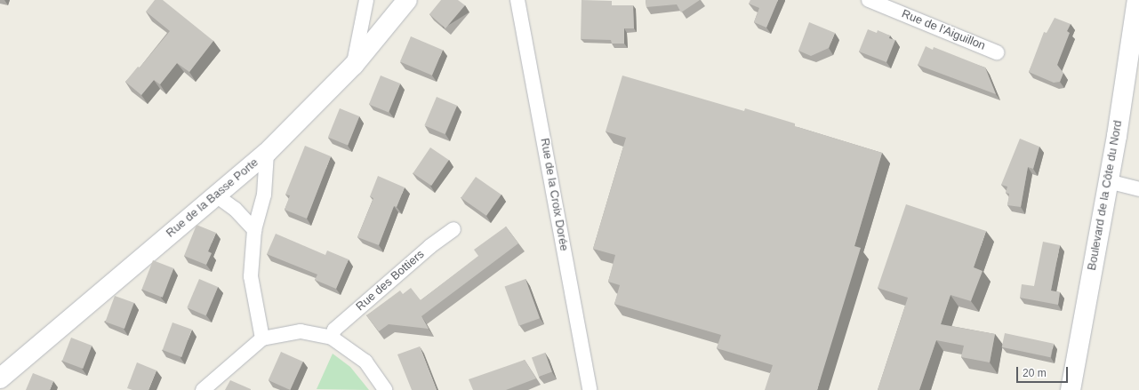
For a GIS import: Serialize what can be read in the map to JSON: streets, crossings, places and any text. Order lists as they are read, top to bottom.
{
  "streets": {
    "street": [
      "Rue de l'Aiguillon",
      "Rue de la Croix Dorée",
      "Boulevard de la Côte du Nord",
      "Rue de la Basse Porte",
      "Rue des Bottiers"
    ]
  },
  "scale_bar": "20 m"
}
